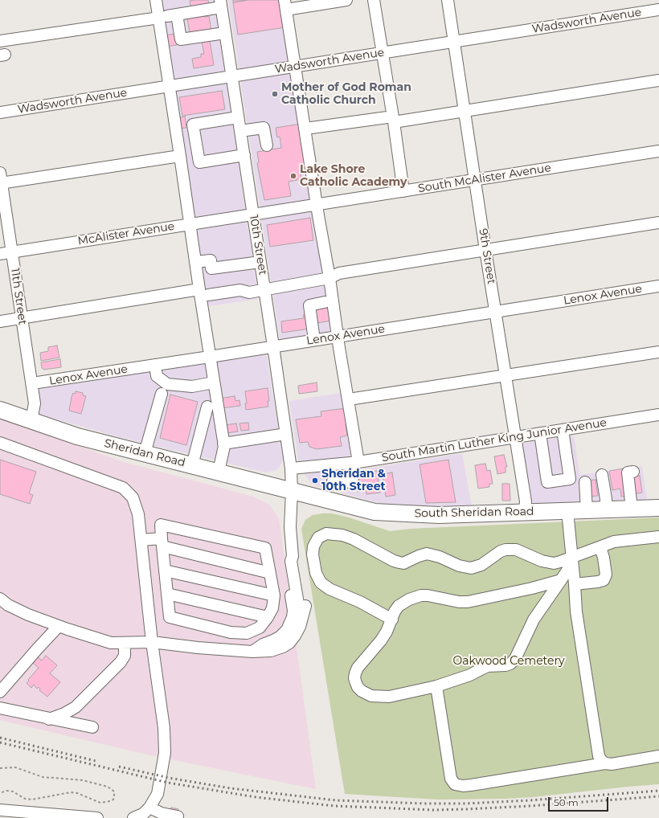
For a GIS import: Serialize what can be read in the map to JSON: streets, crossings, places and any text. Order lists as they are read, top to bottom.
{
  "streets": {
    "highway": ["Sheridan Road", "South Sheridan Road"],
    "street": [
      "Wadsworth Avenue",
      "South McAlister Avenue",
      "McAlister Avenue",
      "10th Street",
      "9th Street",
      "Lenox Avenue",
      "11th Street",
      "South Martin Luther King Junior Avenue"
    ]
  },
  "crossings": [
    ["Wadsworth Avenue", "10th Street"],
    ["Wadsworth Avenue", "9th Street"],
    ["South McAlister Avenue", "McAlister Avenue"],
    ["South McAlister Avenue", "10th Street"],
    ["South McAlister Avenue", "9th Street"],
    ["McAlister Avenue", "10th Street"],
    ["McAlister Avenue", "11th Street"],
    ["10th Street", "Lenox Avenue"],
    ["10th Street", "South Martin Luther King Junior Avenue"],
    ["10th Street", "Sheridan Road"],
    ["10th Street", "South Sheridan Road"],
    ["9th Street", "Lenox Avenue"],
    ["9th Street", "South Martin Luther King Junior Avenue"],
    ["9th Street", "South Sheridan Road"],
    ["Lenox Avenue", "11th Street"],
    ["11th Street", "Sheridan Road"],
    ["Sheridan Road", "South Sheridan Road"]
  ],
  "parks": ["Oakwood Cemetery"],
  "places": ["Mother of God Roman Catholic Church", "Lake Shore Catholic Academy", "Sheridan & 10th Street"],
  "scale_bar": "50 m"
}
